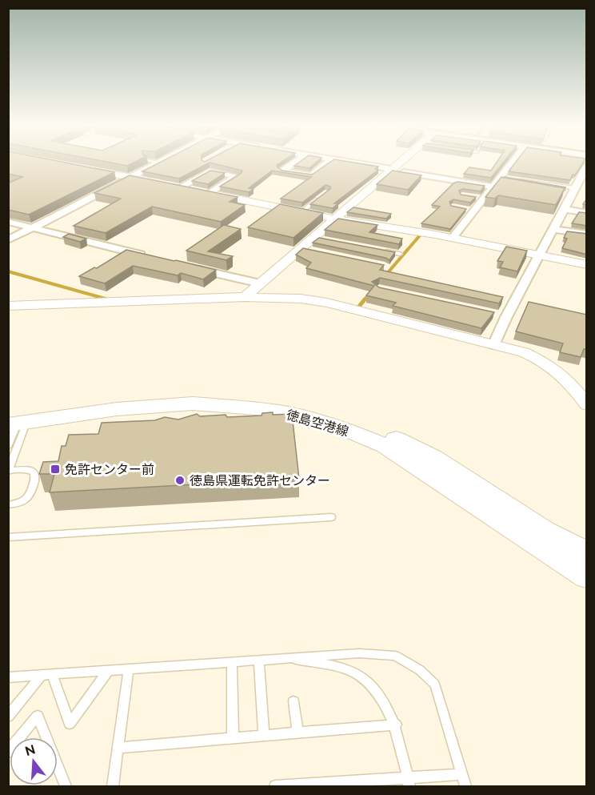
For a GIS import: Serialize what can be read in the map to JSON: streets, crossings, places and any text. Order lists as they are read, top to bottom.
{
  "streets": {
    "main road": ["徳島空港線"]
  },
  "places": {
    "transit": ["免許センター前"],
    "other": ["徳島県運転免許センター"]
  },
  "north": "top"
}
